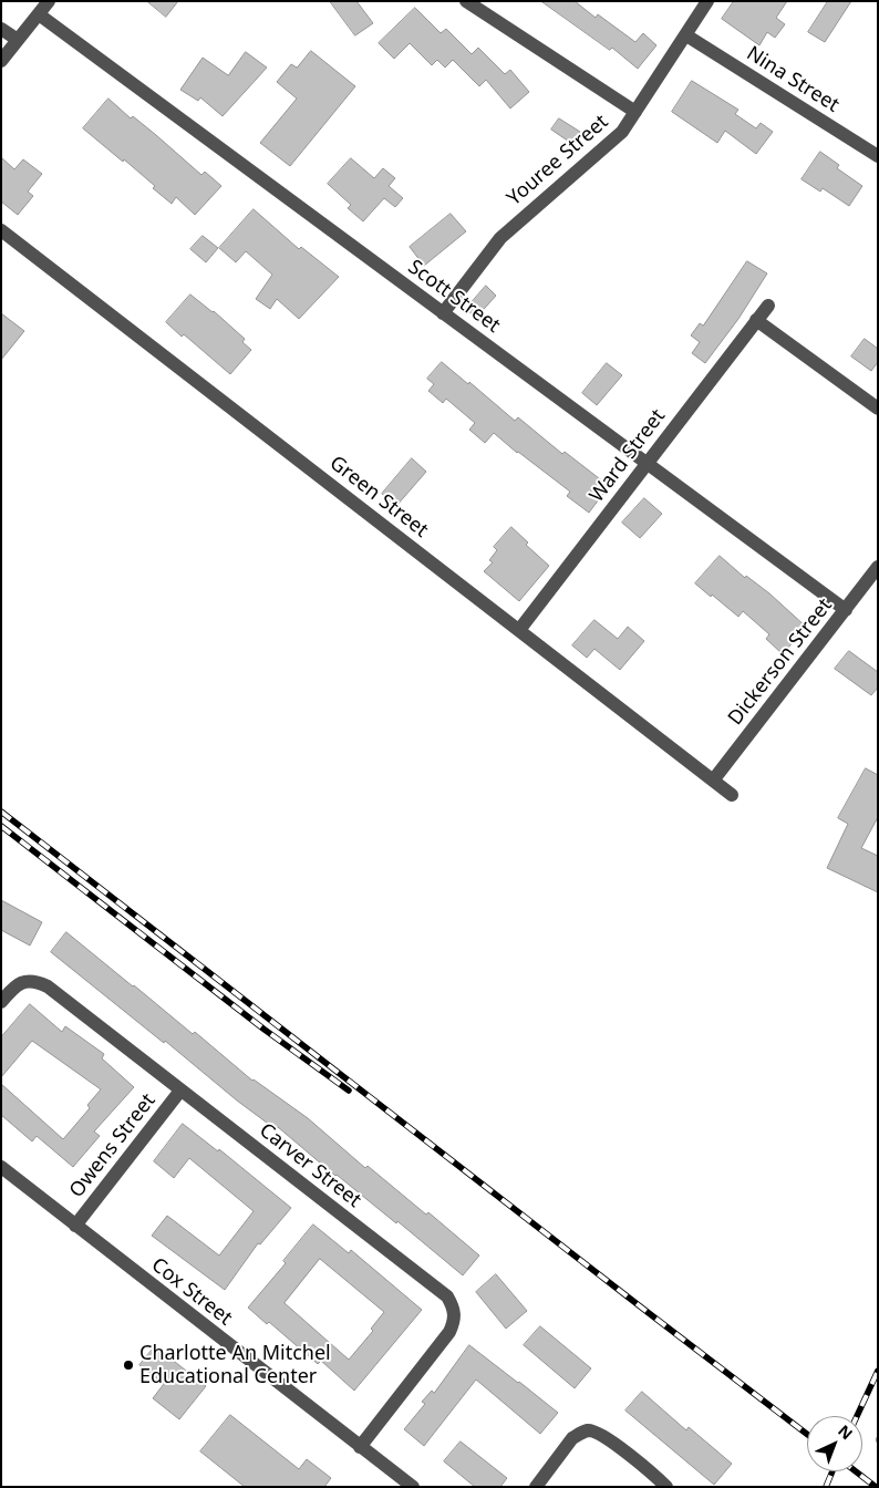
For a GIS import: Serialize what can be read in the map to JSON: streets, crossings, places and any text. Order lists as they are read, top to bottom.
{
  "streets": {
    "street": [
      "Nina Street",
      "Youree Street",
      "Scott Street",
      "Ward Street",
      "Green Street",
      "Dickerson Street",
      "Owens Street",
      "Carver Street",
      "Cox Street"
    ]
  },
  "crossings": [
    ["Nina Street", "Youree Street"],
    ["Youree Street", "Scott Street"],
    ["Scott Street", "Ward Street"],
    ["Scott Street", "Dickerson Street"],
    ["Ward Street", "Green Street"],
    ["Green Street", "Dickerson Street"],
    ["Owens Street", "Carver Street"],
    ["Owens Street", "Cox Street"],
    ["Carver Street", "Cox Street"]
  ],
  "places": ["Charlotte An Mitchel Educational Center"],
  "north": "top right"
}
